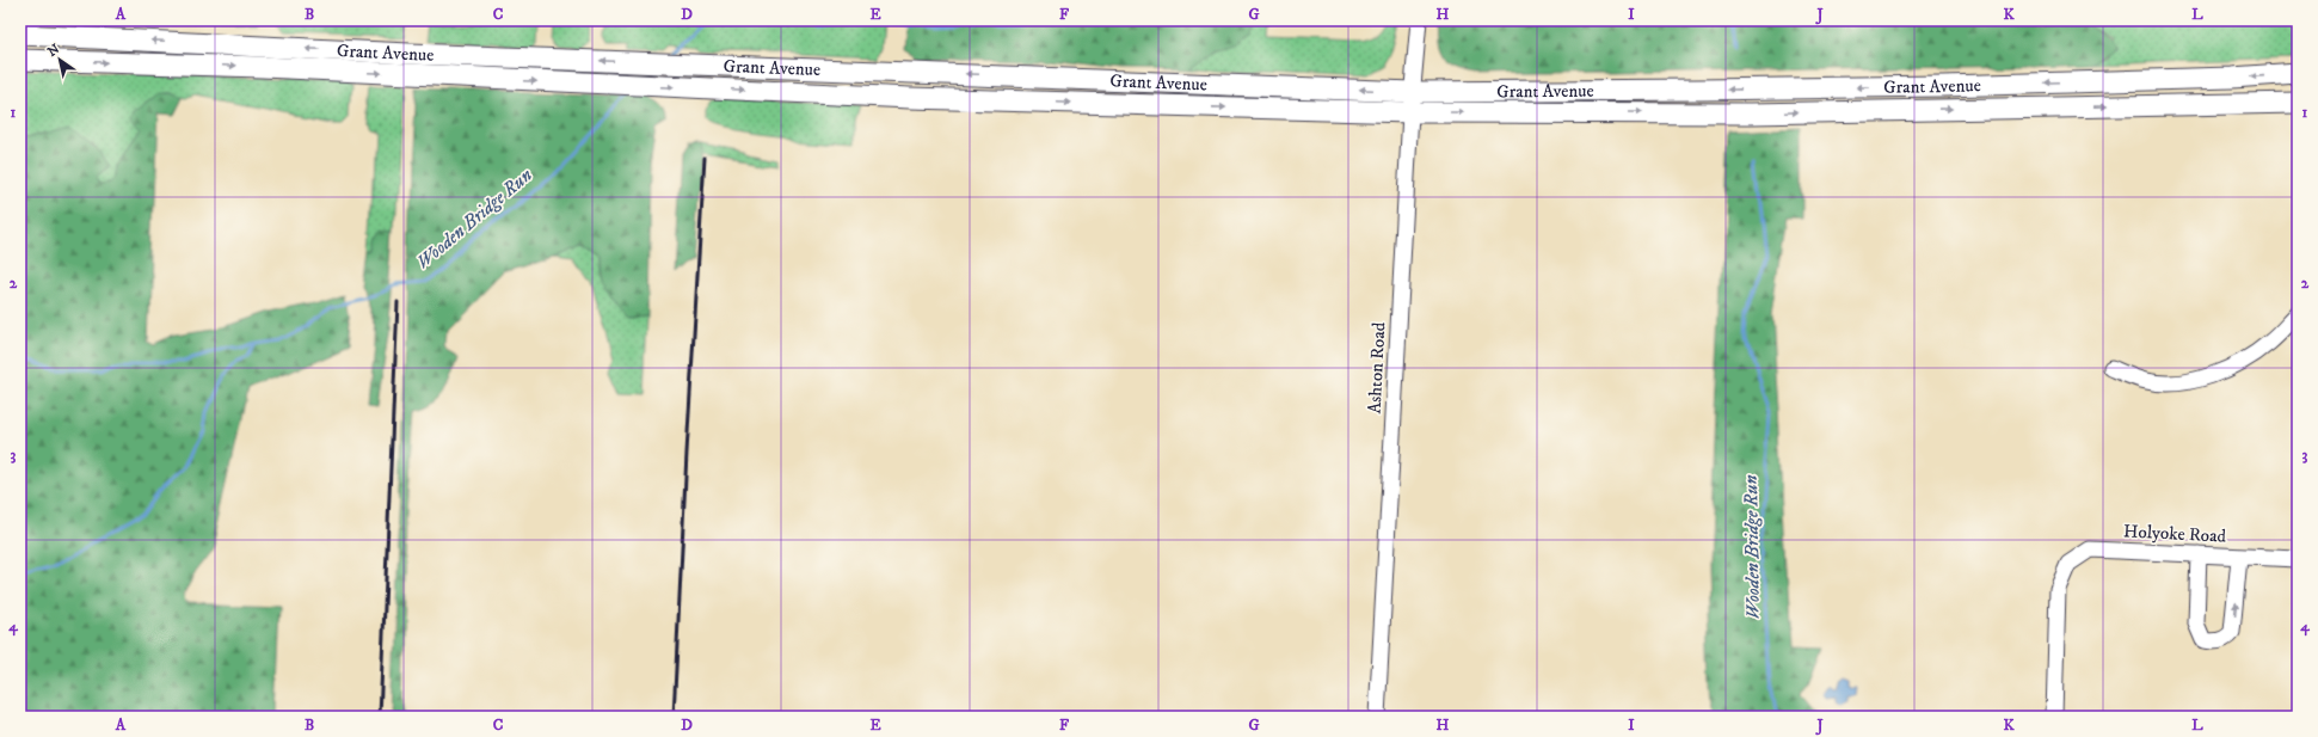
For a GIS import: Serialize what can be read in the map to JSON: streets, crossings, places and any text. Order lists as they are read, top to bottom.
{
  "streets": {
    "main road": ["Grant Avenue"],
    "street": ["Ashton Road", "Holyoke Road"]
  },
  "crossings": [
    ["Grant Avenue", "Ashton Road"]
  ],
  "water": ["Wooden Bridge Run"],
  "north": "top left",
  "grid": {
    "columns": [
      "A",
      "B",
      "C",
      "D",
      "E",
      "F",
      "G",
      "H",
      "I",
      "J",
      "K",
      "L"
    ],
    "rows": [
      "1",
      "2",
      "3",
      "4"
    ]
  }
}
